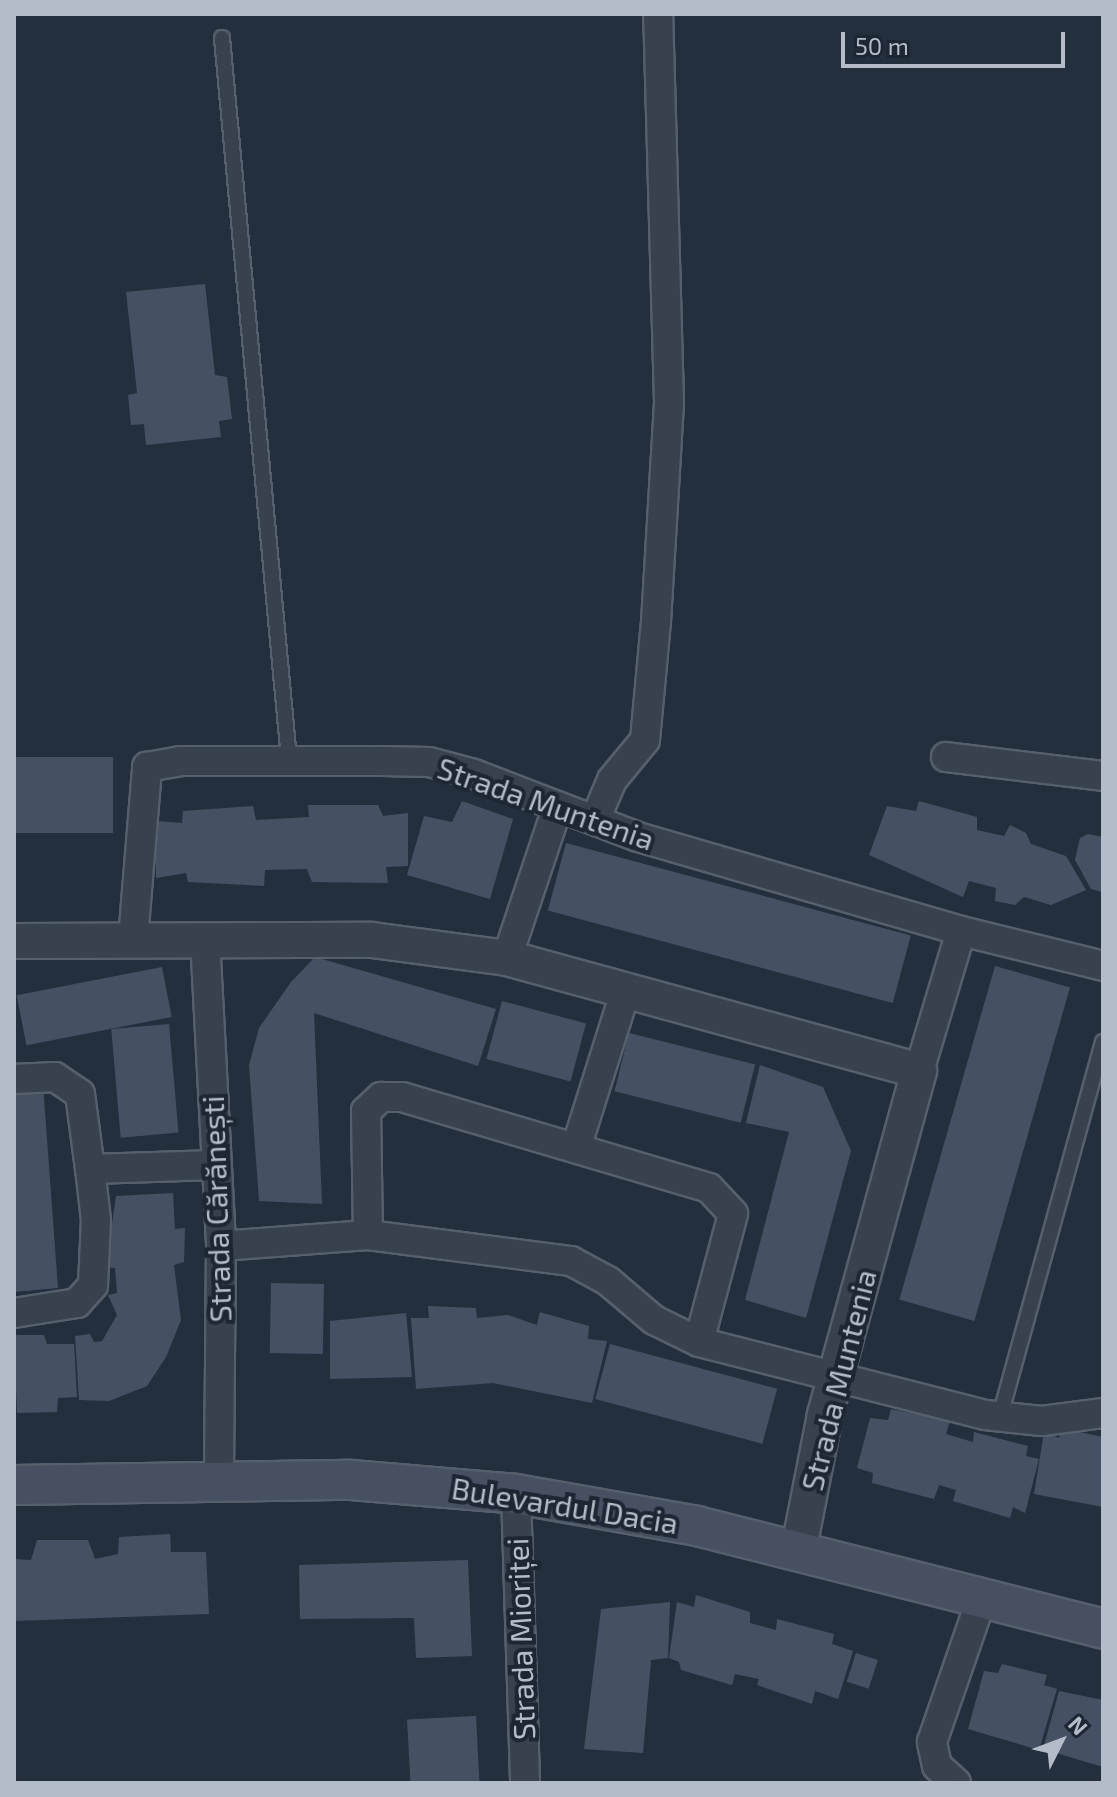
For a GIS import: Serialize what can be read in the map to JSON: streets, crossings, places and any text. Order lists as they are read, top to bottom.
{
  "streets": {
    "main road": ["Bulevardul Dacia"],
    "street": ["Strada Muntenia", "Strada Cărănești", "Strada Mioriței"]
  },
  "crossings": [
    ["Strada Muntenia", "Bulevardul Dacia"],
    ["Strada Cărănești", "Bulevardul Dacia"],
    ["Bulevardul Dacia", "Strada Mioriței"]
  ],
  "scale_bar": "50 m",
  "north": "top right"
}
